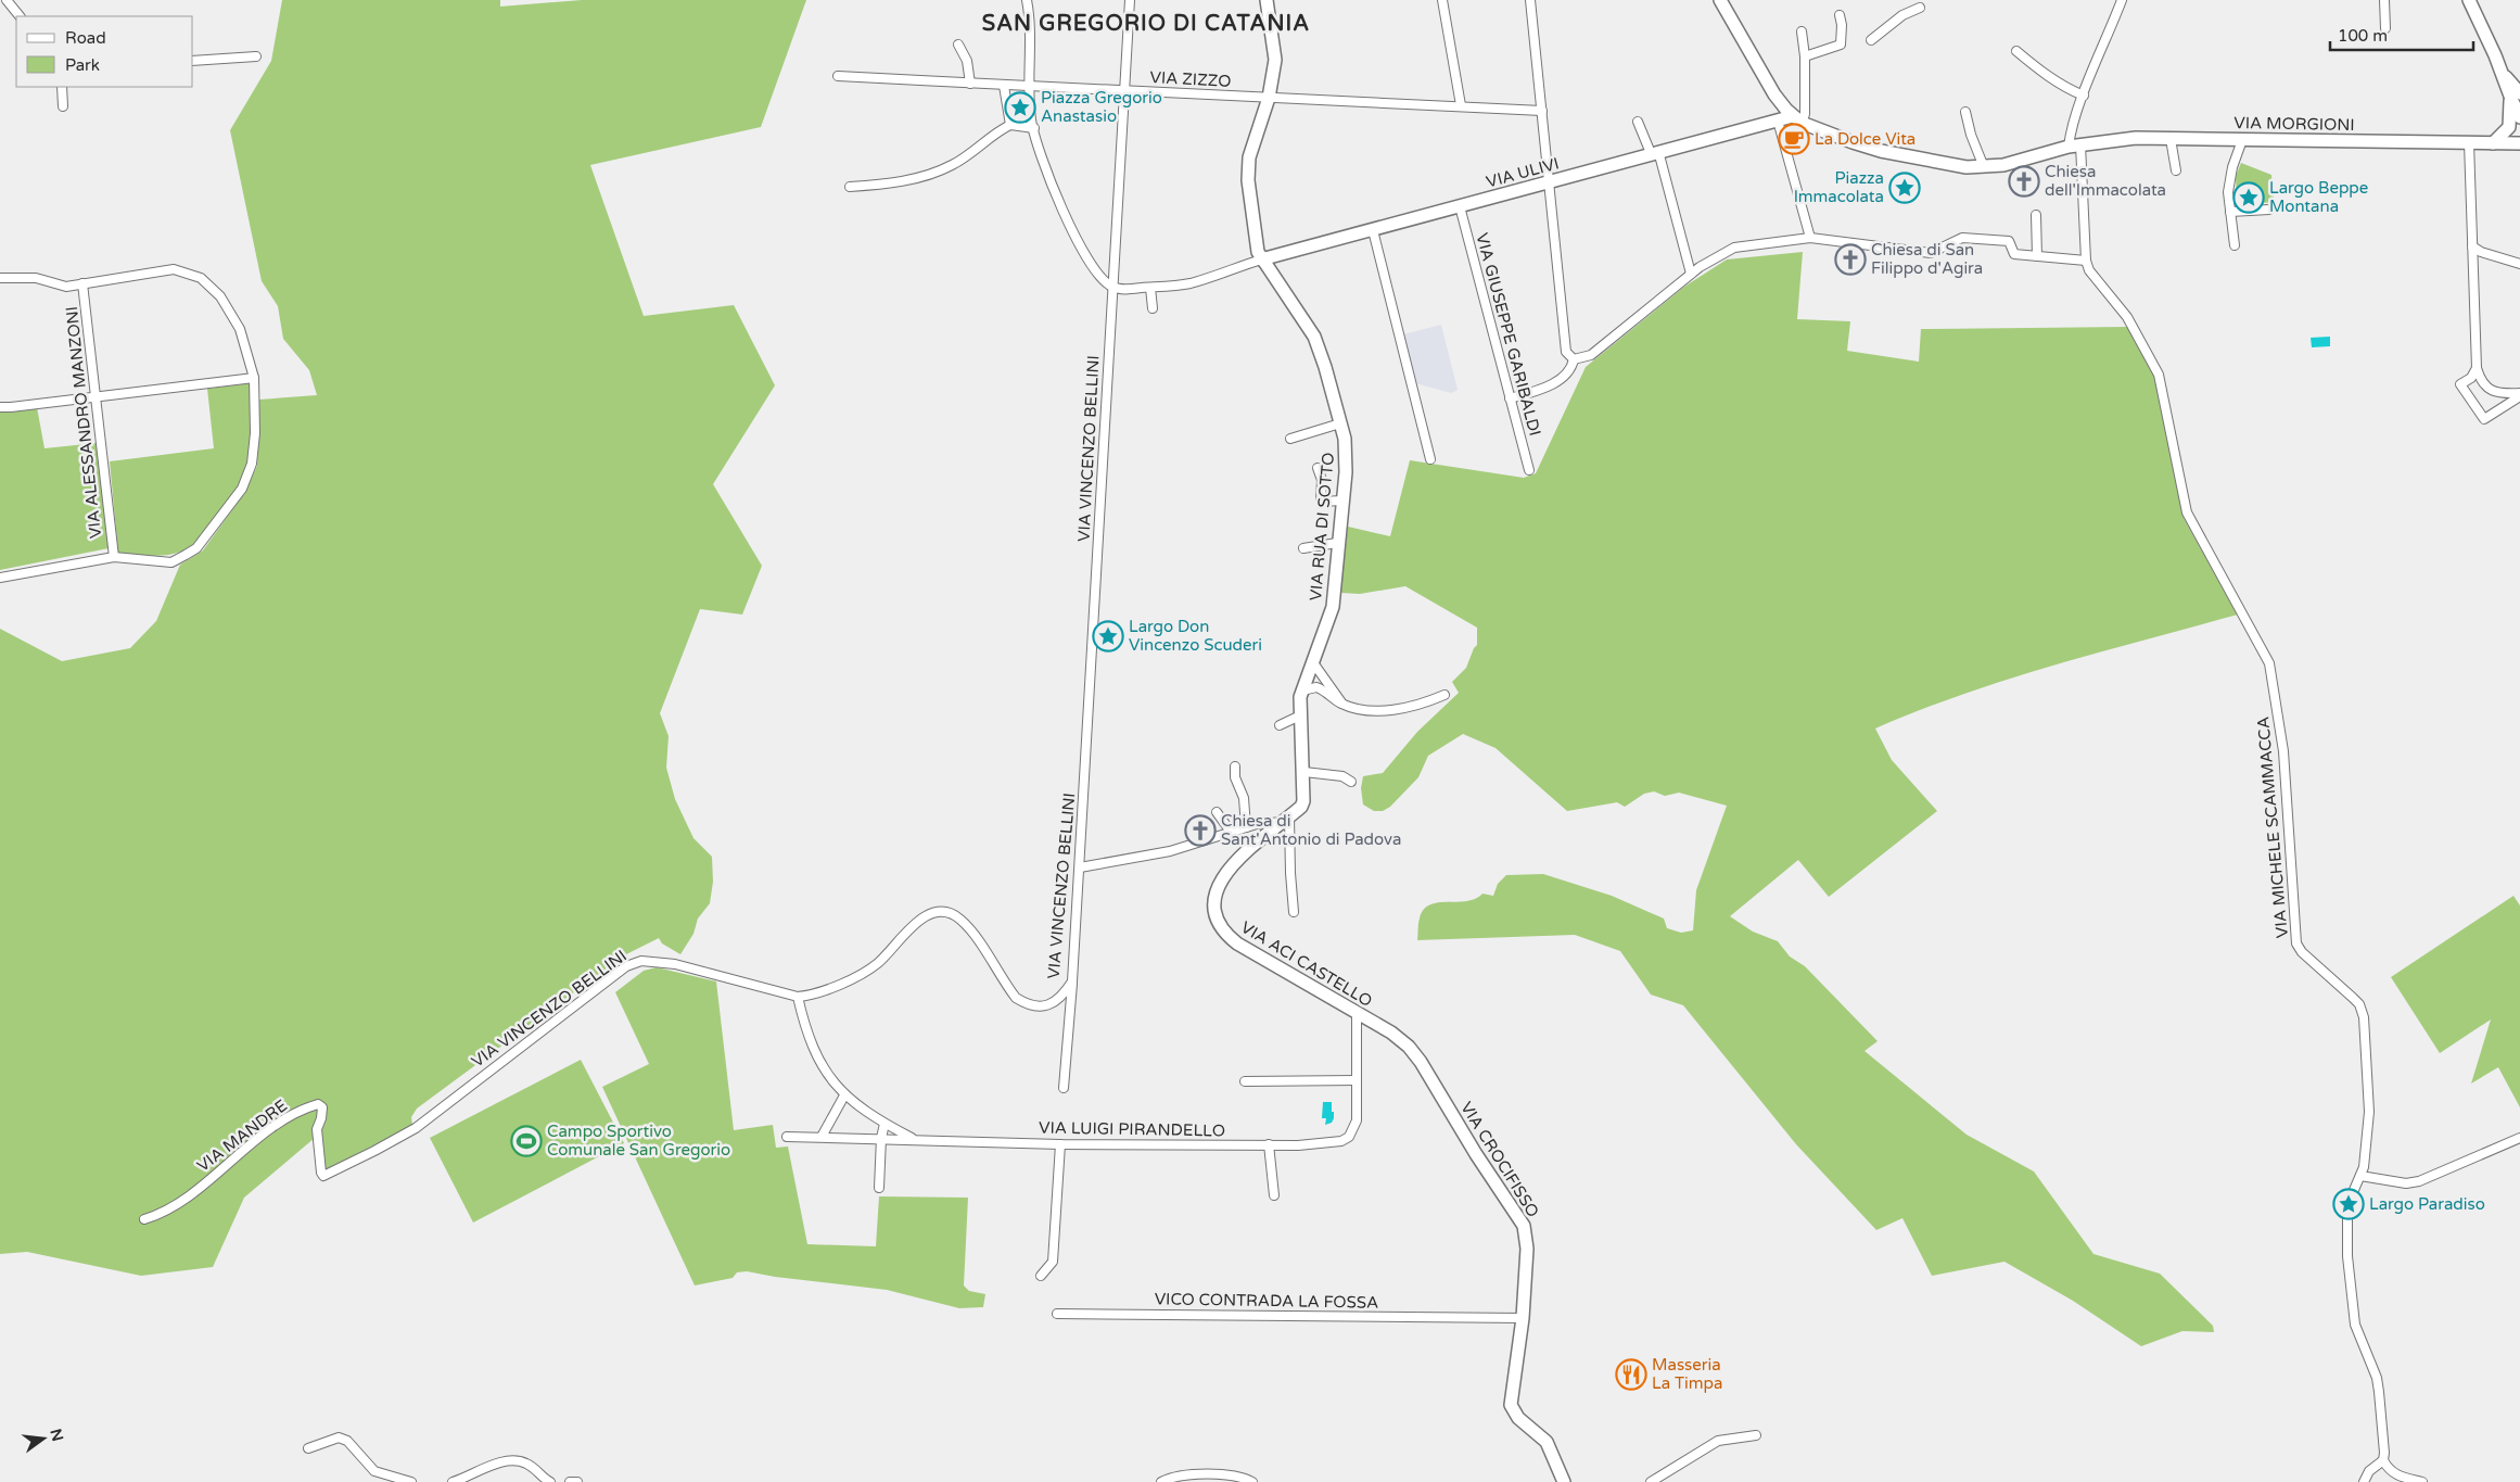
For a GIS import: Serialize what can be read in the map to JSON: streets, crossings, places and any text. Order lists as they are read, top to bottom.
{
  "streets": {
    "street": [
      "VIA ZIZZO",
      "VIA MORGIONI",
      "VIA ULIVI",
      "VIA GIUSEPPE GARIBALDI",
      "VIA ALESSANDRO MANZONI",
      "VIA VINCENZO BELLINI",
      "VIA RUA DI SOTTO",
      "VIA MICHELE SCAMMACCA",
      "VIA ACI CASTELLO",
      "VIA LUIGI PIRANDELLO",
      "VIA MANDRE",
      "VIA CROCIFISSO",
      "VICO CONTRADA LA FOSSA"
    ]
  },
  "crossings": [
    ["VIA ZIZZO", "VIA VINCENZO BELLINI"],
    ["VIA MORGIONI", "VIA ULIVI"],
    ["VIA ULIVI", "VIA GIUSEPPE GARIBALDI"],
    ["VIA ULIVI", "VIA RUA DI SOTTO"],
    ["VIA VINCENZO BELLINI", "VIA MANDRE"],
    ["VIA RUA DI SOTTO", "VIA ACI CASTELLO"],
    ["VIA ACI CASTELLO", "VIA LUIGI PIRANDELLO"],
    ["VIA ACI CASTELLO", "VIA CROCIFISSO"],
    ["VIA CROCIFISSO", "VICO CONTRADA LA FOSSA"]
  ],
  "districts": ["SAN GREGORIO DI CATANIA"],
  "places": {
    "place": [
      "Piazza Gregorio Anastasio",
      "Piazza Immacolata",
      "Largo Beppe Montana",
      "Largo Don Vincenzo Scuderi",
      "Largo Paradiso"
    ],
    "cafe": ["La Dolce Vita"],
    "church": ["Chiesa dell'Immacolata", "Chiesa di San Filippo d'Agira", "Chiesa di Sant'Antonio di Padova"],
    "sports": ["Campo Sportivo Comunale San Gregorio"],
    "restaurant": ["Masseria La Timpa"]
  },
  "legend": ["Road", "Park"],
  "scale_bar": "100 m",
  "north": "right"
}
